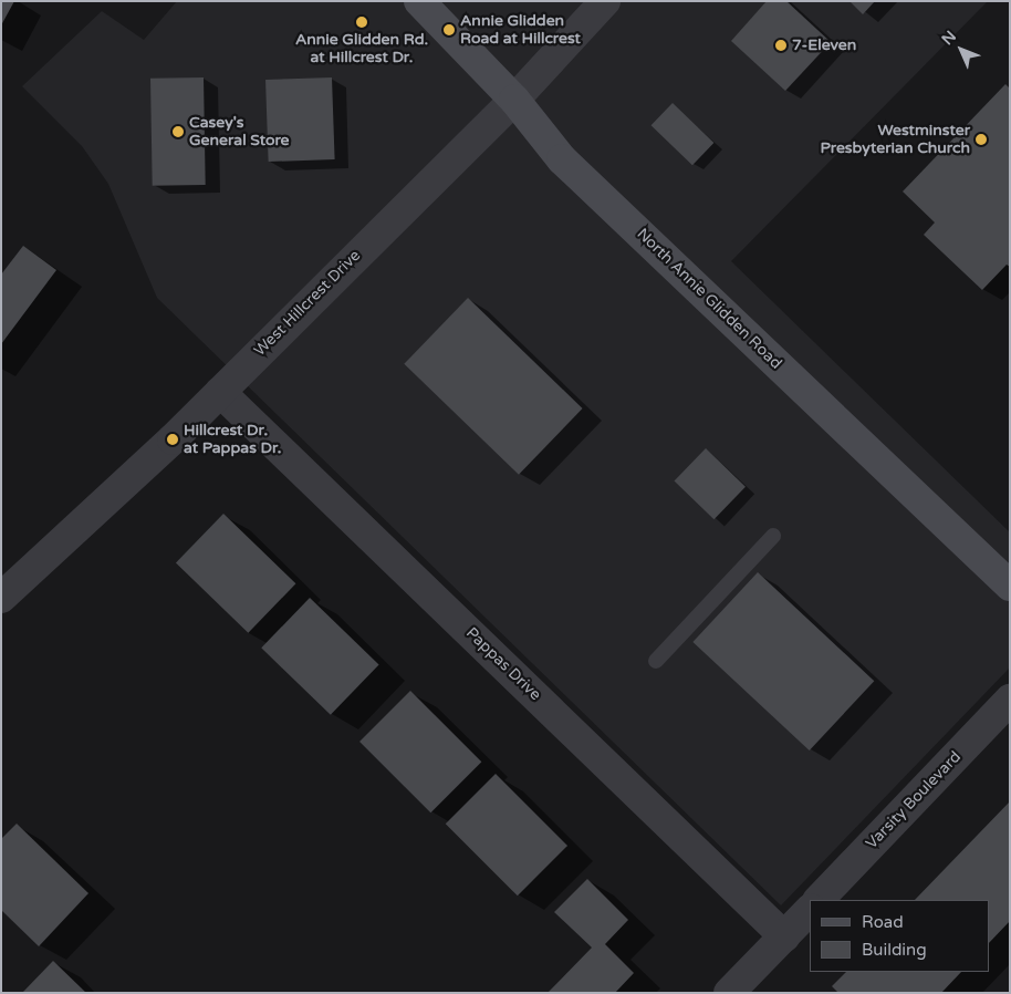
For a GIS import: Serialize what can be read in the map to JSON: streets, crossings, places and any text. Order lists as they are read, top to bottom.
{
  "streets": {
    "main road": ["North Annie Glidden Road"],
    "street": ["West Hillcrest Drive", "Pappas Drive", "Varsity Boulevard"]
  },
  "crossings": [
    ["North Annie Glidden Road", "West Hillcrest Drive"],
    ["West Hillcrest Drive", "Pappas Drive"]
  ],
  "places": [
    "Annie Glidden Rd. at Hillcrest Dr.",
    "Annie Glidden Road at Hillcrest",
    "7-Eleven",
    "Casey's General Store",
    "Westminster Presbyterian Church",
    "Hillcrest Dr. at Pappas Dr."
  ],
  "legend": ["Road", "Building"],
  "north": "top left"
}
